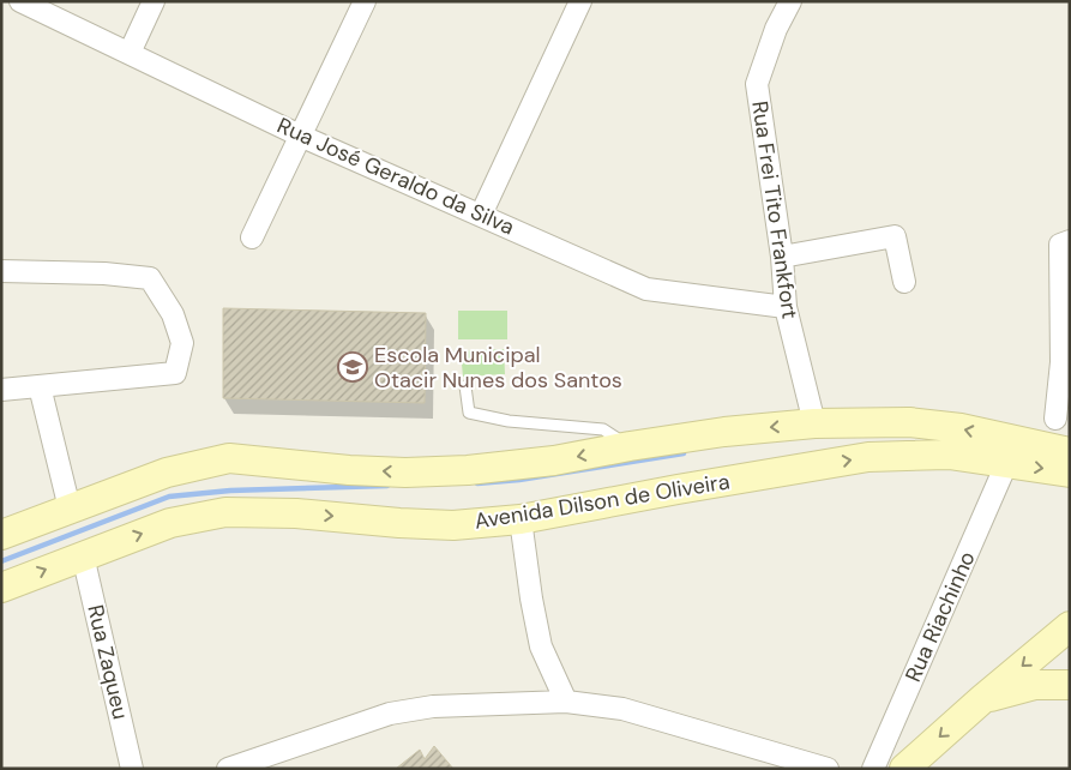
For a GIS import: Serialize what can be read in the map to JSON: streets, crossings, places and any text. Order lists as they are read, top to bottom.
{
  "streets": {
    "main road": ["Avenida Dilson de Oliveira"],
    "street": [
      "Rua José Geraldo da Silva",
      "Rua Frei Tito Frankfort",
      "Rua Riachinho",
      "Rua Zaqueu"
    ]
  },
  "crossings": [
    ["Rua José Geraldo da Silva", "Rua Frei Tito Frankfort"],
    ["Avenida Dilson de Oliveira", "Rua Riachinho"],
    ["Avenida Dilson de Oliveira", "Rua Zaqueu"]
  ],
  "places": {
    "school or university": ["Escola Municipal Otacir Nunes dos Santos"]
  }
}
